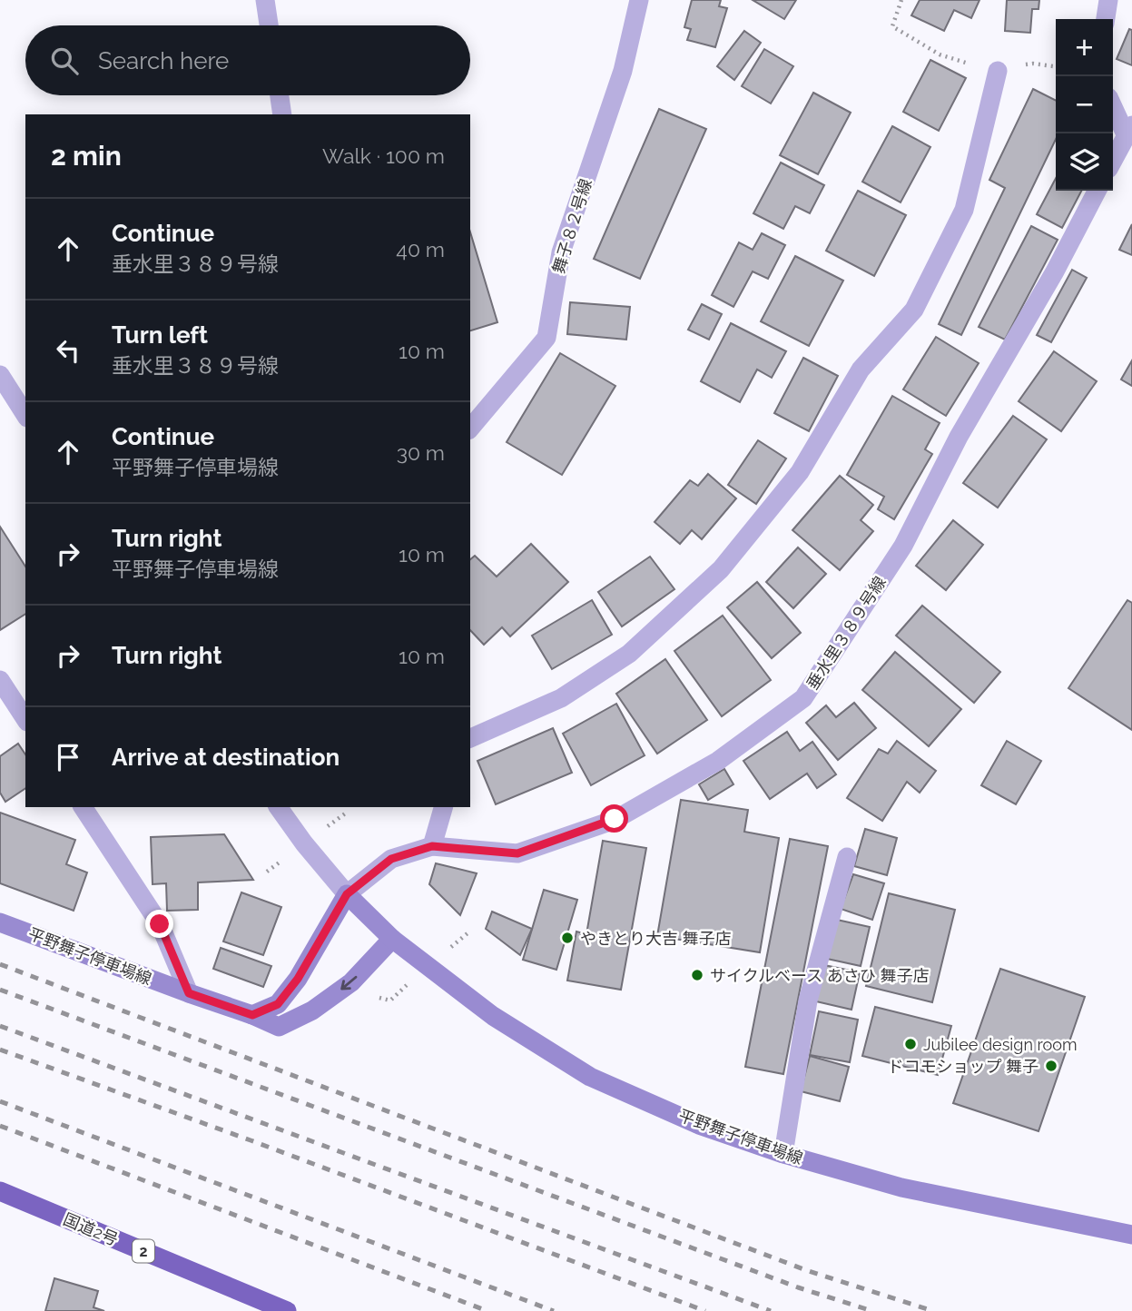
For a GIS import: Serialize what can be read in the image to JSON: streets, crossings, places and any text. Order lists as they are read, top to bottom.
{
  "streets": {
    "highway": ["国道2号", "2"],
    "main road": ["平野舞子停車場線"],
    "street": ["舞子８２号線", "垂水里３８９号線"]
  },
  "crossings": [
    ["垂水里３８９号線", "平野舞子停車場線"]
  ],
  "places": [
    "やきとり大吉 舞子店",
    "サイクルベース あさひ 舞子店",
    "Jubilee design room",
    "ドコモショップ 舞子"
  ],
  "page": {
    "map_buttons": ["+", "−"],
    "search": "Search here",
    "heading": ["2 min", "Walk · 100 m"],
    "list": [
      ["Continue", "垂水里３８９号線", "40 m"],
      ["Turn left", "垂水里３８９号線", "10 m"],
      ["Continue", "平野舞子停車場線", "30 m"],
      ["Turn right", "平野舞子停車場線", "10 m"],
      ["Turn right", "10 m"],
      "Arrive at destination"
    ]
  }
}
